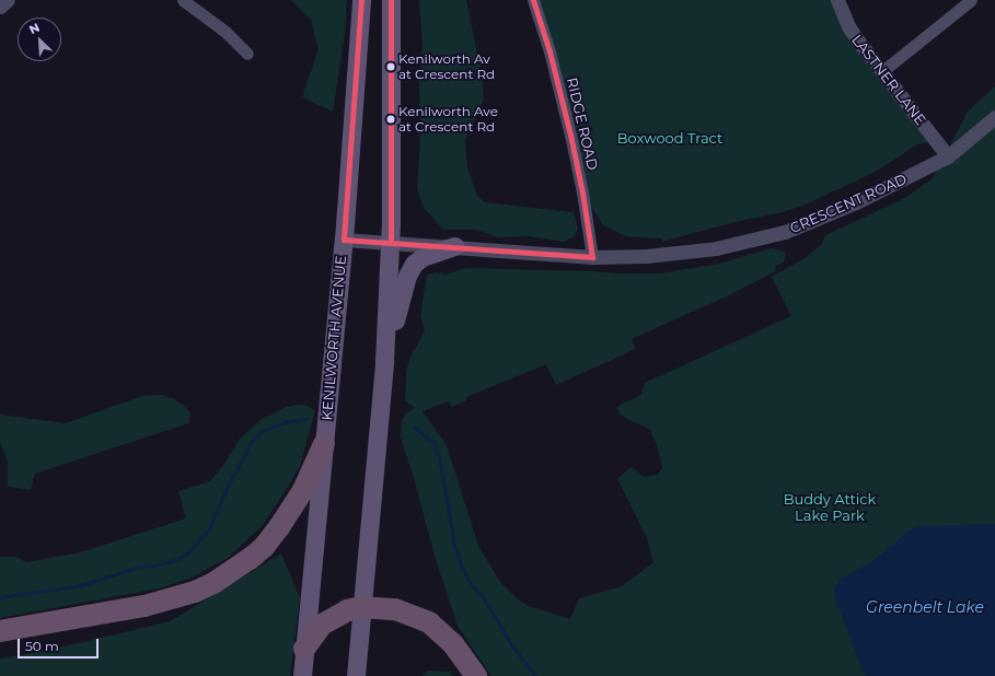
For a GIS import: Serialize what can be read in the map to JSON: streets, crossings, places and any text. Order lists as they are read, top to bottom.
{
  "streets": {
    "main road": ["KENILWORTH AVENUE"],
    "street": ["LASTNER LANE", "RIDGE ROAD", "CRESCENT ROAD"]
  },
  "crossings": [
    ["LASTNER LANE", "CRESCENT ROAD"],
    ["RIDGE ROAD", "CRESCENT ROAD"],
    ["CRESCENT ROAD", "KENILWORTH AVENUE"]
  ],
  "water": ["Greenbelt Lake"],
  "parks": ["Boxwood Tract", "Buddy Attick Lake Park"],
  "places": ["Kenilworth Av at Crescent Rd", "Kenilworth Ave at Crescent Rd"],
  "scale_bar": "50 m",
  "north": "top left"
}
